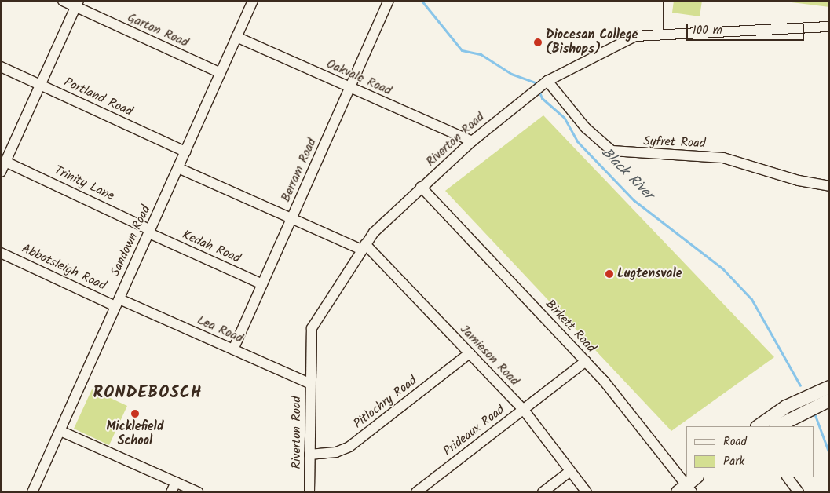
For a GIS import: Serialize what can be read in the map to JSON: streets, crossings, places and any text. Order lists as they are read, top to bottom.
{
  "streets": {
    "street": [
      "Garton Road",
      "Oakvale Road",
      "Portland Road",
      "Riverton Road",
      "Syfret Road",
      "Berram Road",
      "Trinity Lane",
      "Sandown Road",
      "Kedah Road",
      "Abbotsleigh Road",
      "Birkett Road",
      "Lea Road",
      "Jamieson Road",
      "Pitlochry Road",
      "Prideaux Road"
    ]
  },
  "crossings": [
    ["Garton Road", "Sandown Road"],
    ["Oakvale Road", "Riverton Road"],
    ["Oakvale Road", "Berram Road"],
    ["Oakvale Road", "Sandown Road"],
    ["Portland Road", "Sandown Road"],
    ["Riverton Road", "Syfret Road"],
    ["Riverton Road", "Birkett Road"],
    ["Riverton Road", "Lea Road"],
    ["Riverton Road", "Jamieson Road"],
    ["Riverton Road", "Pitlochry Road"],
    ["Berram Road", "Kedah Road"],
    ["Berram Road", "Lea Road"],
    ["Berram Road", "Jamieson Road"],
    ["Trinity Lane", "Sandown Road"],
    ["Trinity Lane", "Kedah Road"],
    ["Sandown Road", "Kedah Road"],
    ["Sandown Road", "Abbotsleigh Road"],
    ["Sandown Road", "Lea Road"],
    ["Sandown Road", "Jamieson Road"],
    ["Abbotsleigh Road", "Lea Road"],
    ["Birkett Road", "Prideaux Road"],
    ["Jamieson Road", "Pitlochry Road"],
    ["Jamieson Road", "Prideaux Road"]
  ],
  "districts": ["RONDEBOSCH"],
  "water": ["Black River"],
  "places": ["Diocesan College (Bishops)", "Lugtensvale", "Micklefield School"],
  "legend": ["Road", "Park"],
  "scale_bar": "100 m"
}
